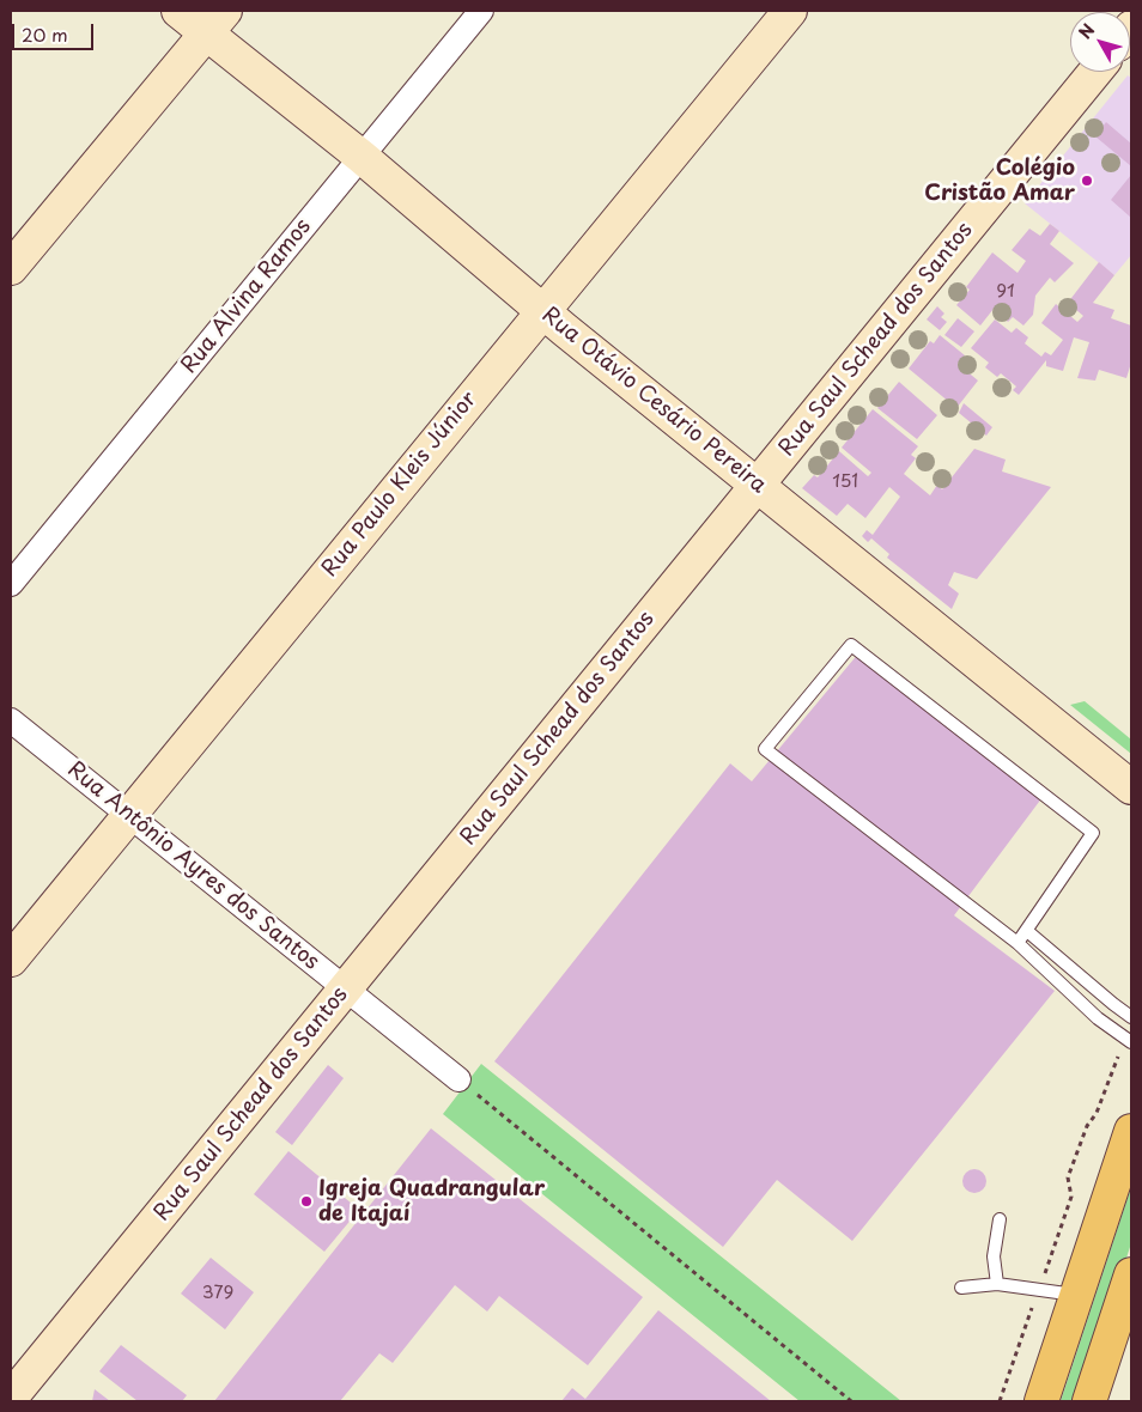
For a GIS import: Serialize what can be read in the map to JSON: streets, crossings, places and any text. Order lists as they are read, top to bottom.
{
  "streets": {
    "street": [
      "Rua Alvina Ramos",
      "Rua Saul Schead dos Santos",
      "Rua Otávio Cesário Pereira",
      "Rua Paulo Kleis Júnior",
      "Rua Antônio Ayres dos Santos"
    ]
  },
  "crossings": [
    ["Rua Alvina Ramos", "Rua Otávio Cesário Pereira"],
    ["Rua Saul Schead dos Santos", "Rua Otávio Cesário Pereira"],
    ["Rua Saul Schead dos Santos", "Rua Antônio Ayres dos Santos"],
    ["Rua Otávio Cesário Pereira", "Rua Paulo Kleis Júnior"],
    ["Rua Paulo Kleis Júnior", "Rua Antônio Ayres dos Santos"]
  ],
  "places": ["Colégio Cristão Amar", "Igreja Quadrangular de Itajaí"],
  "house_numbers": ["91", "151", "379"],
  "scale_bar": "20 m",
  "north": "top left"
}
